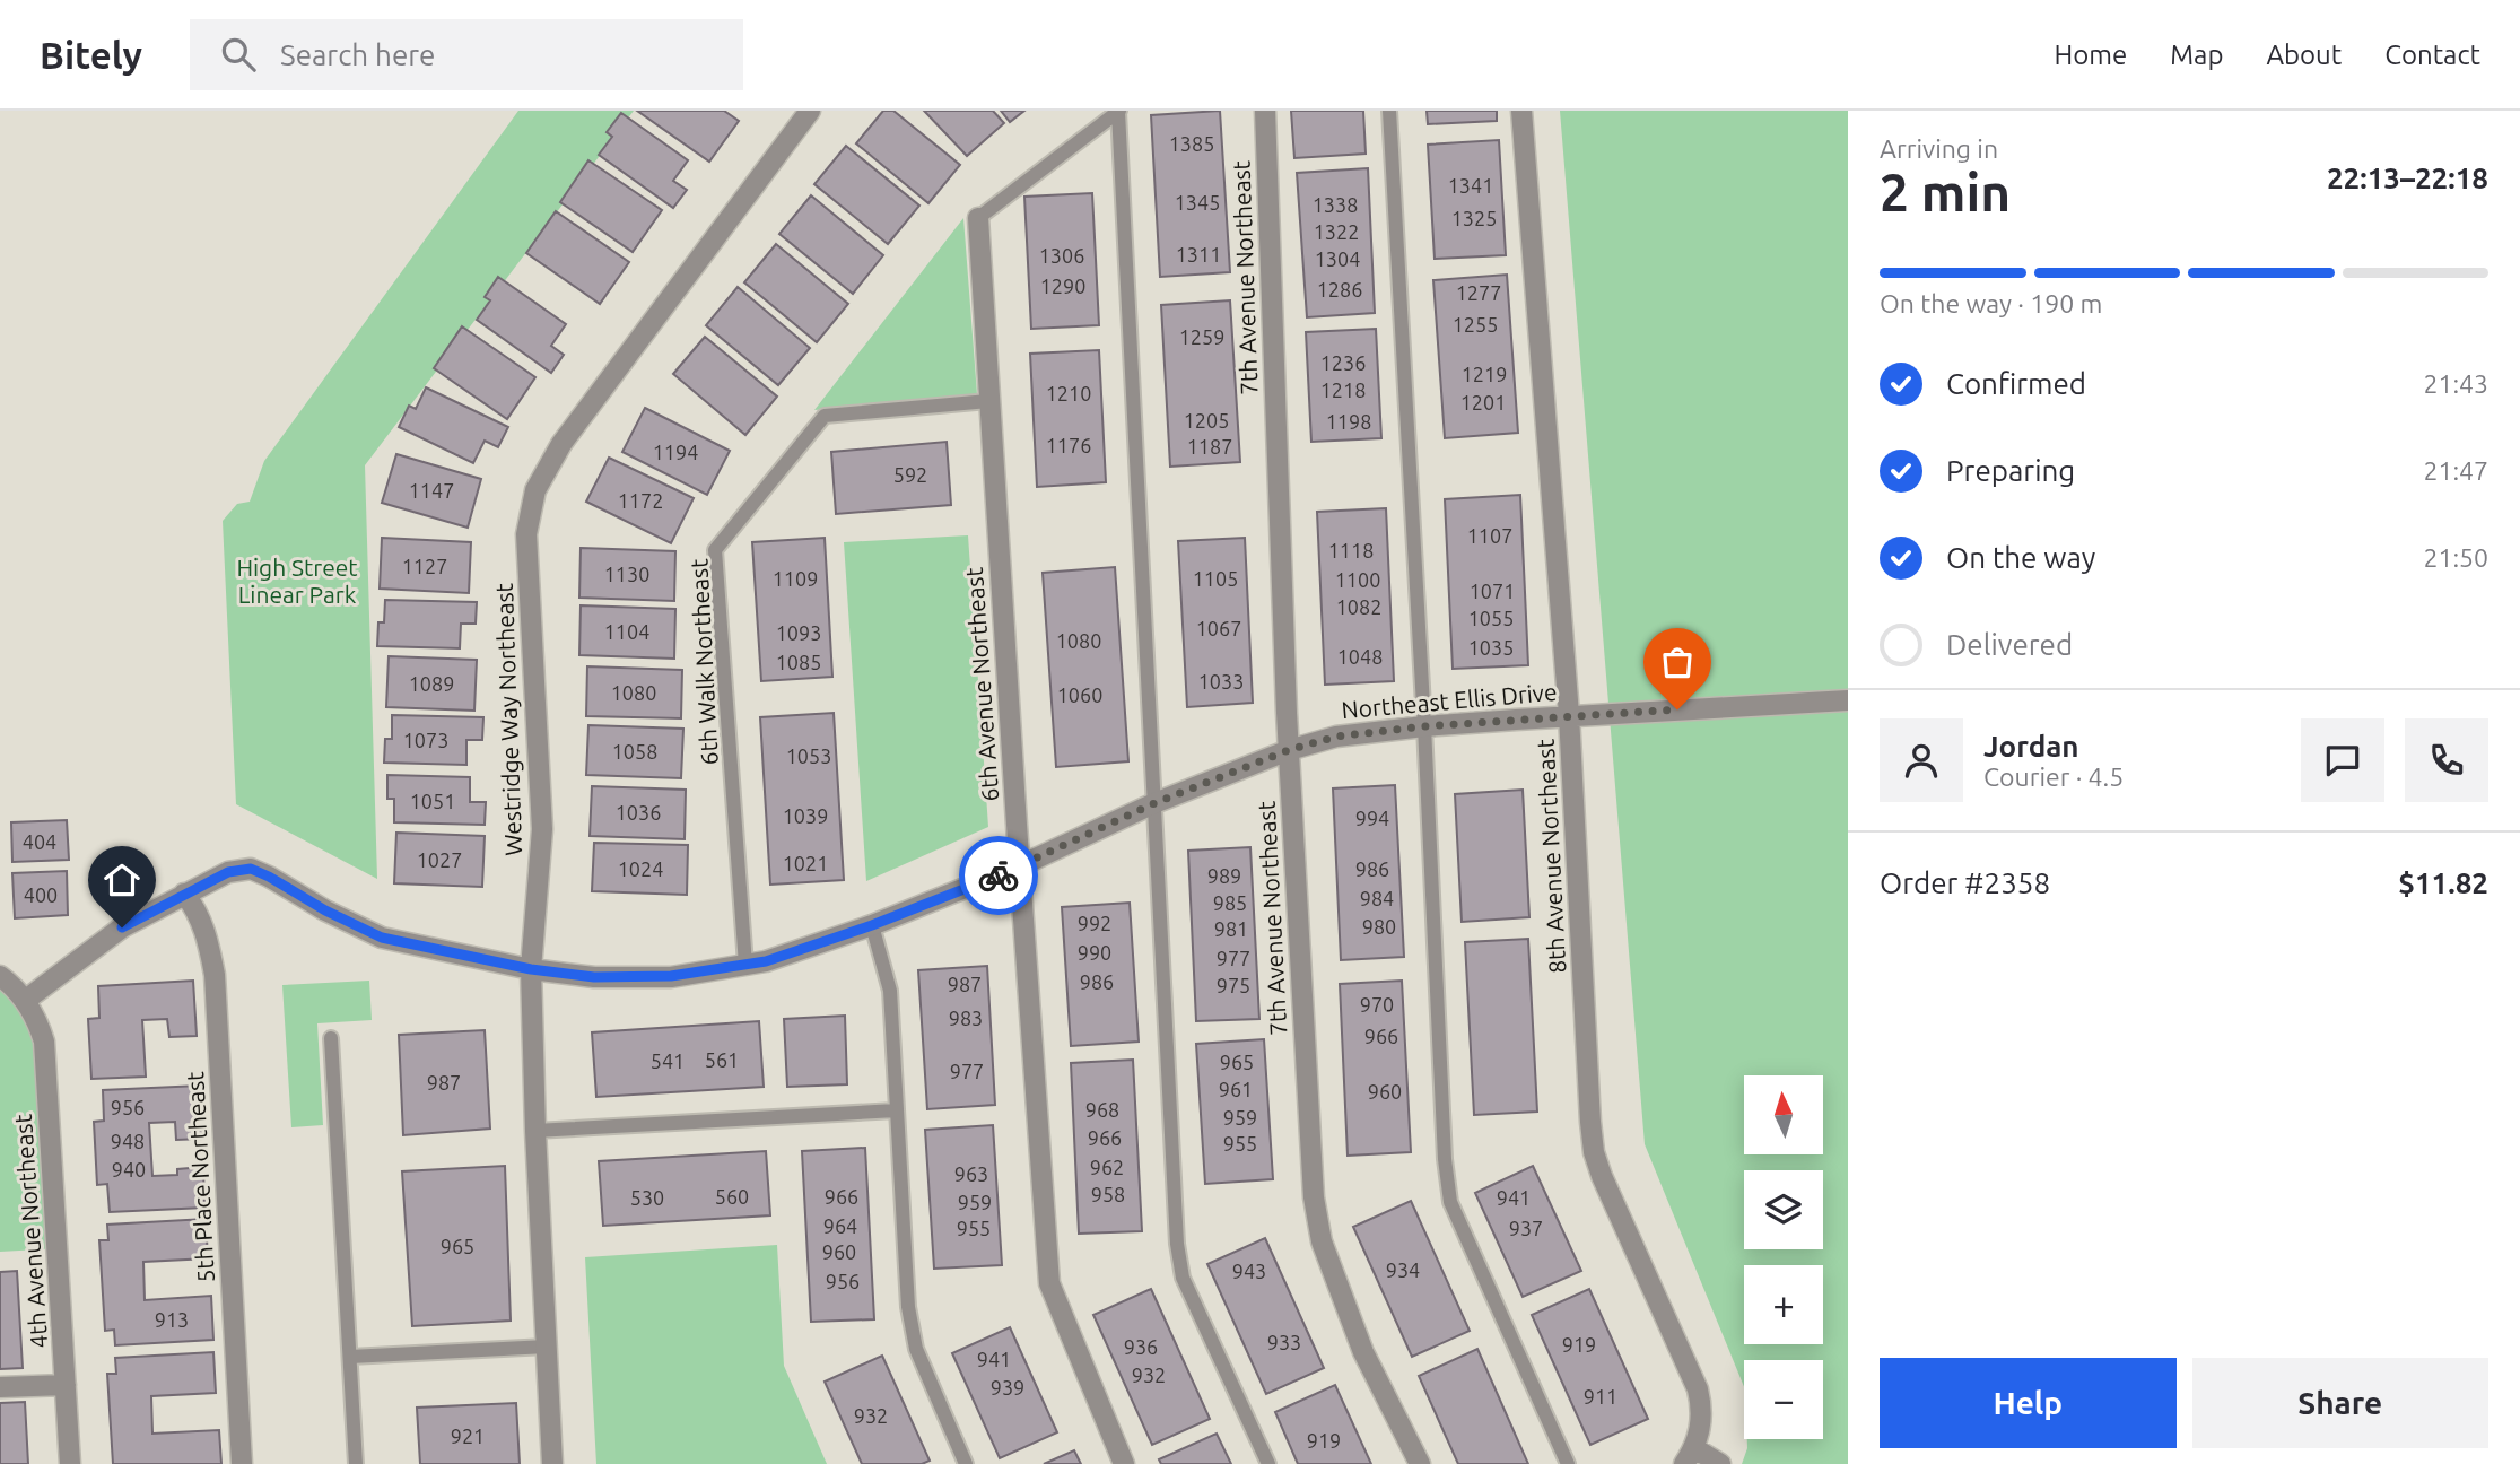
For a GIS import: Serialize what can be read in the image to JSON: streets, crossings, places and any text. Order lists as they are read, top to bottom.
{
  "streets": {
    "street": [
      "7th Avenue Northeast",
      "6th Avenue Northeast",
      "Northeast Ellis Drive",
      "Westridge Way Northeast",
      "8th Avenue Northeast",
      "5th Place Northeast",
      "4th Avenue Northeast"
    ],
    "lane": ["6th Walk Northeast"]
  },
  "crossings": [
    ["7th Avenue Northeast", "Northeast Ellis Drive"],
    ["6th Walk Northeast", "6th Avenue Northeast"],
    ["6th Walk Northeast", "Northeast Ellis Drive"],
    ["6th Avenue Northeast", "Northeast Ellis Drive"],
    ["Northeast Ellis Drive", "Westridge Way Northeast"],
    ["Northeast Ellis Drive", "8th Avenue Northeast"],
    ["Northeast Ellis Drive", "5th Place Northeast"]
  ],
  "parks": ["High Street Linear Park"],
  "house_numbers": [
    "1385",
    "1341",
    "1345",
    "1338",
    "1325",
    "1322",
    "1311",
    "1306",
    "1304",
    "1290",
    "1286",
    "1277",
    "1255",
    "1259",
    "1236",
    "1219",
    "1218",
    "1210",
    "1201",
    "1205",
    "1198",
    "1176",
    "1187",
    "1194",
    "592",
    "1147",
    "1172",
    "1107",
    "1118",
    "1127",
    "1130",
    "1109",
    "1105",
    "1100",
    "1071",
    "1082",
    "1055",
    "1067",
    "1104",
    "1093",
    "1080",
    "1035",
    "1048",
    "1085",
    "1033",
    "1089",
    "1080",
    "1060",
    "1073",
    "1058",
    "1053",
    "1051",
    "1036",
    "1039",
    "994",
    "404",
    "1027",
    "1021",
    "1024",
    "986",
    "989",
    "400",
    "984",
    "985",
    "992",
    "980",
    "981",
    "990",
    "977",
    "986",
    "987",
    "975",
    "970",
    "983",
    "966",
    "561",
    "541",
    "965",
    "977",
    "987",
    "961",
    "960",
    "956",
    "968",
    "959",
    "966",
    "948",
    "955",
    "962",
    "940",
    "963",
    "958",
    "560",
    "966",
    "530",
    "941",
    "959",
    "964",
    "955",
    "937",
    "965",
    "960",
    "934",
    "943",
    "956",
    "913",
    "933",
    "919",
    "936",
    "941",
    "932",
    "939",
    "911",
    "932",
    "921",
    "919"
  ],
  "north": "top",
  "page": {
    "header": "Bitely",
    "search": "Search here",
    "nav": [
      "Home",
      "Map",
      "About",
      "Contact"
    ],
    "heading": ["2 min", "Arriving in", "22:13–22:18"],
    "panel": [
      "Jordan",
      "Courier · 4.5",
      "Order #2358",
      "$11.82"
    ],
    "bar": "On the way · 190 m",
    "list": [
      ["Confirmed", "21:43"],
      ["Preparing", "21:47"],
      ["On the way", "21:50"],
      "Delivered"
    ],
    "map_buttons": ["+", "−"],
    "buttons": ["Help", "Share"]
  }
}
